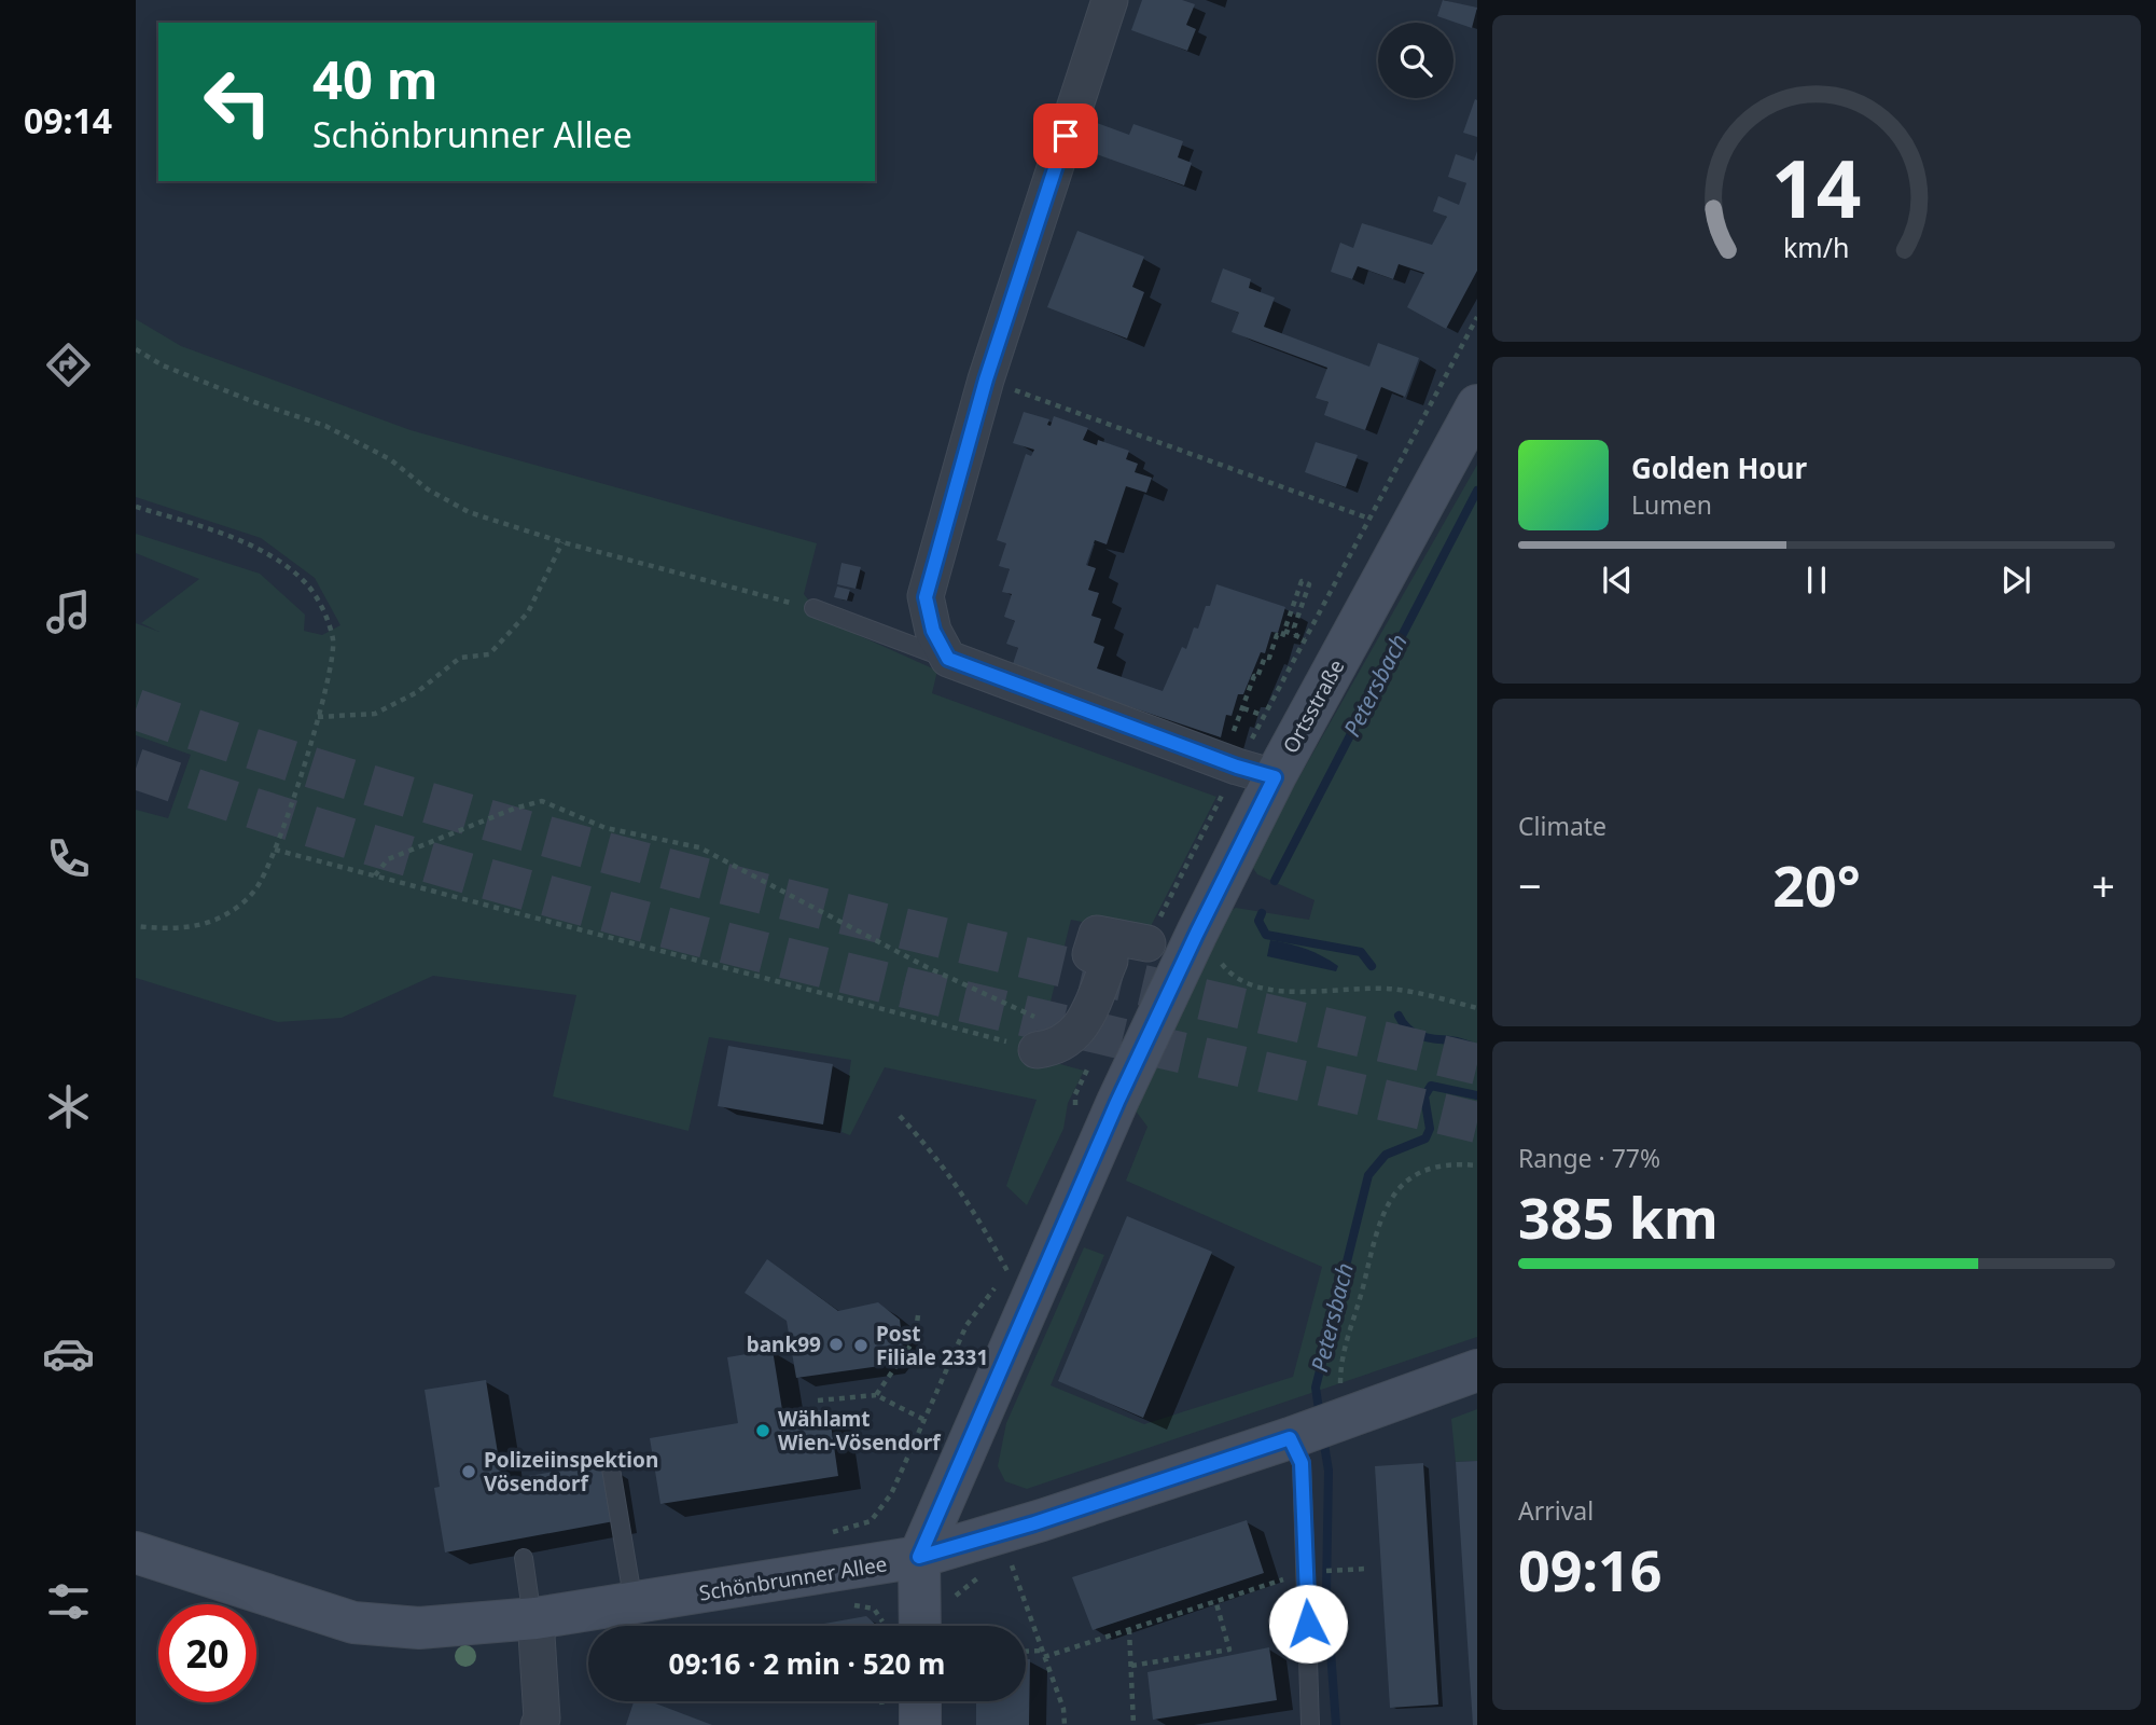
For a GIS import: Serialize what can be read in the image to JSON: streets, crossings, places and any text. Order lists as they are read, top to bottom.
{
  "streets": {
    "main road": ["Ortsstraße", "Schönbrunner Allee"]
  },
  "crossings": [
    ["Ortsstraße", "Schönbrunner Allee"]
  ],
  "water": ["Petersbach"],
  "places": [
    "bank99",
    "Post Filiale 2331",
    "Wählamt Wien-Vösendorf",
    "Polizeiinspektion Vösendorf"
  ],
  "page": {
    "tabs": "09:14",
    "turn": ["40 m", "Schönbrunner Allee"],
    "song": ["Golden Hour", "Lumen"],
    "tile": [
      "Climate",
      ["Range · 77%", "385 km"],
      ["Arrival", "09:16"]
    ],
    "heat": ["−", "20°", "+"],
    "limit": "20",
    "trip": "09:16 · 2 min · 520 m",
    "gauge": ["14", "km/h"]
  }
}
